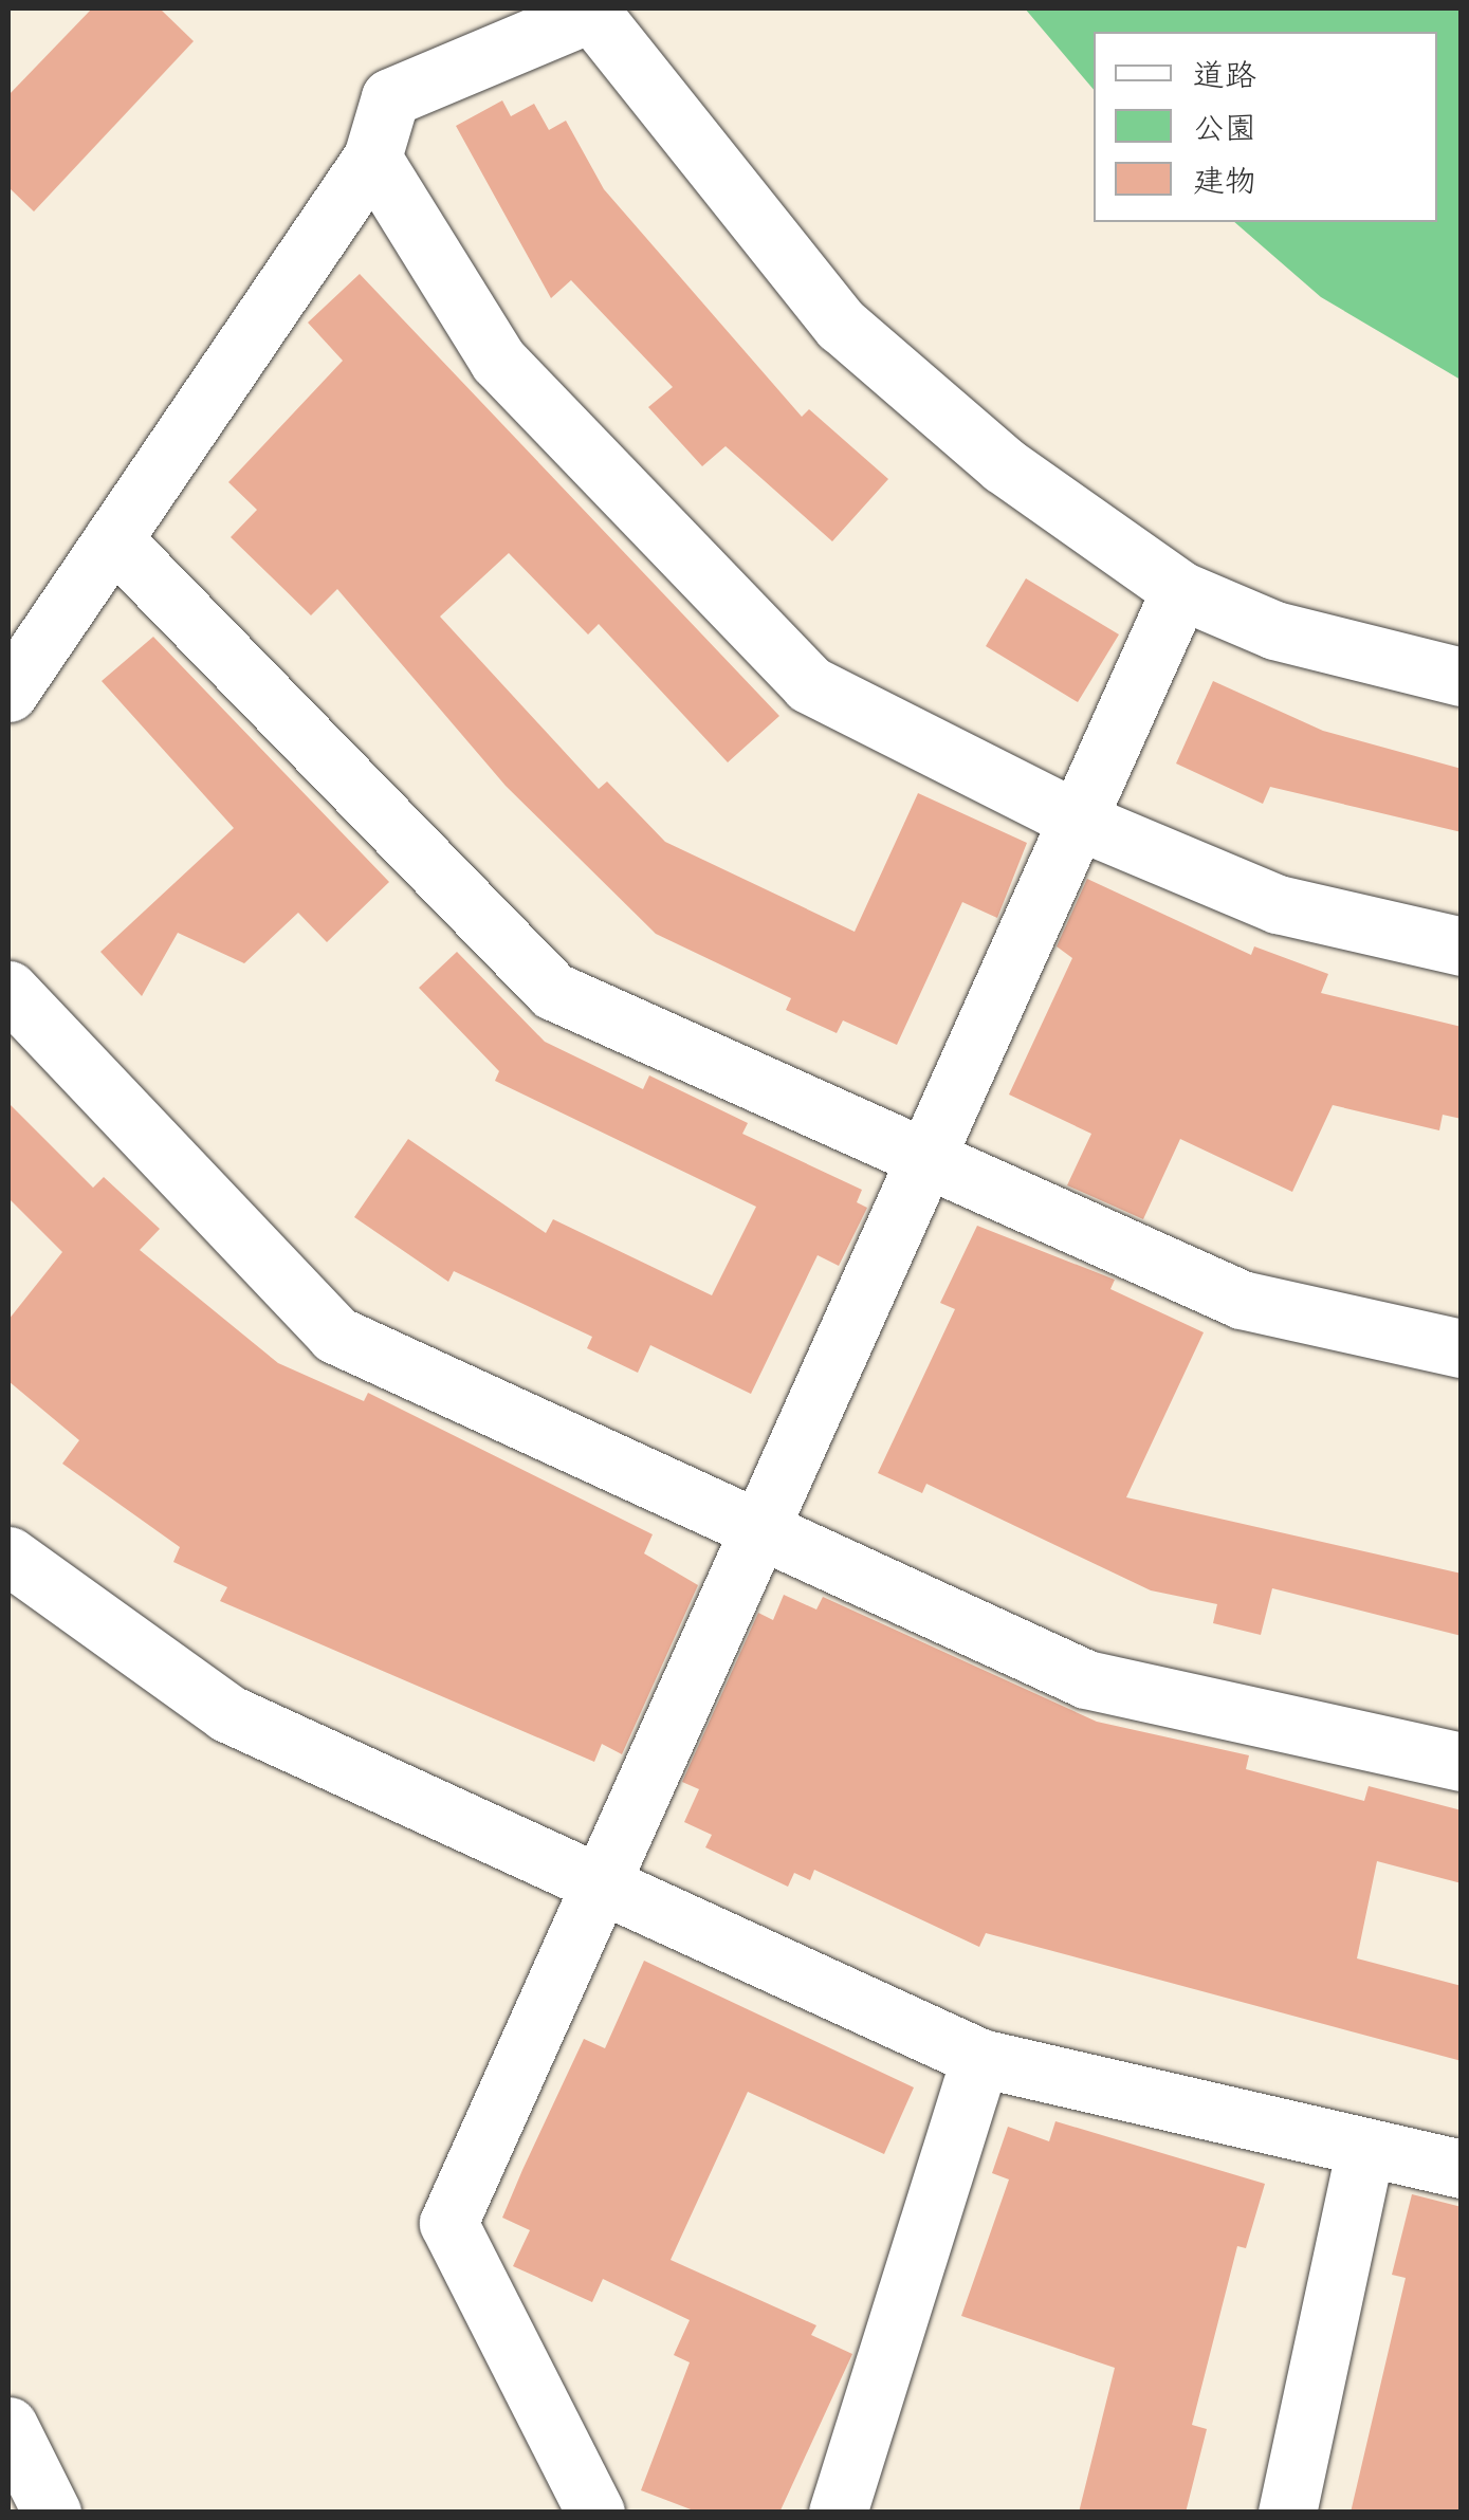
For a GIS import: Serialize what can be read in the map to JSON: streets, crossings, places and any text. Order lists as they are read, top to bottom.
{
  "legend": ["道路", "公園", "建物"]
}
